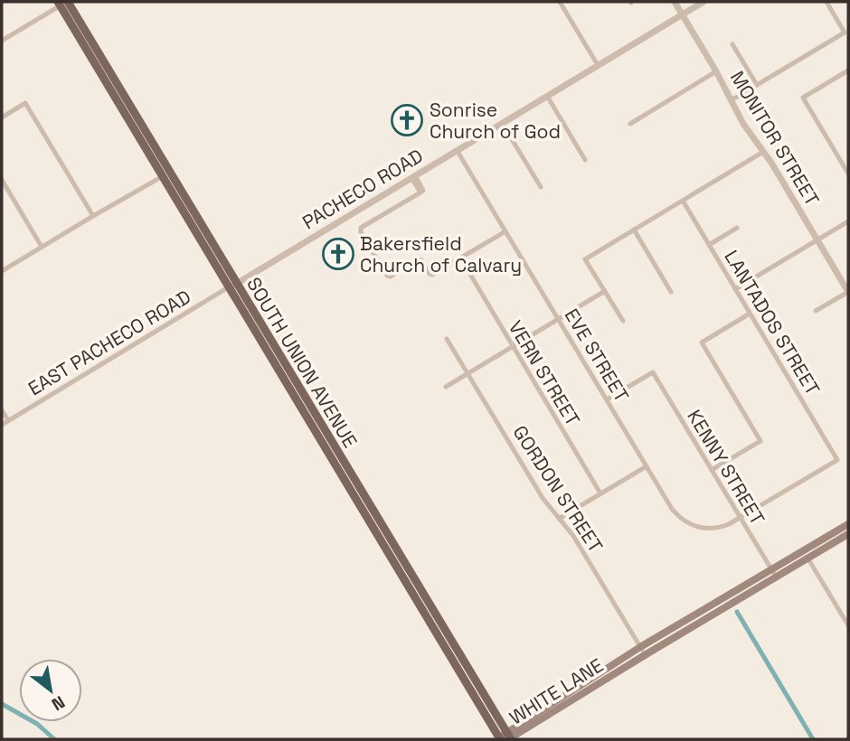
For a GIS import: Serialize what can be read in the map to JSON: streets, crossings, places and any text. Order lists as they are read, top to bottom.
{
  "streets": {
    "main road": ["SOUTH UNION AVENUE", "WHITE LANE"],
    "street": [
      "MONITOR STREET",
      "PACHECO ROAD",
      "LANTADOS STREET",
      "EAST PACHECO ROAD",
      "EVE STREET",
      "VERN STREET",
      "KENNY STREET",
      "GORDON STREET"
    ]
  },
  "crossings": [
    ["MONITOR STREET", "PACHECO ROAD"],
    ["PACHECO ROAD", "EAST PACHECO ROAD"],
    ["PACHECO ROAD", "EVE STREET"],
    ["PACHECO ROAD", "SOUTH UNION AVENUE"],
    ["LANTADOS STREET", "EVE STREET"],
    ["EAST PACHECO ROAD", "SOUTH UNION AVENUE"],
    ["EVE STREET", "KENNY STREET"],
    ["SOUTH UNION AVENUE", "WHITE LANE"],
    ["KENNY STREET", "WHITE LANE"],
    ["GORDON STREET", "WHITE LANE"]
  ],
  "places": {
    "church": ["Sonrise Church of God", "Bakersfield Church of Calvary"]
  },
  "north": "bottom right"
}
